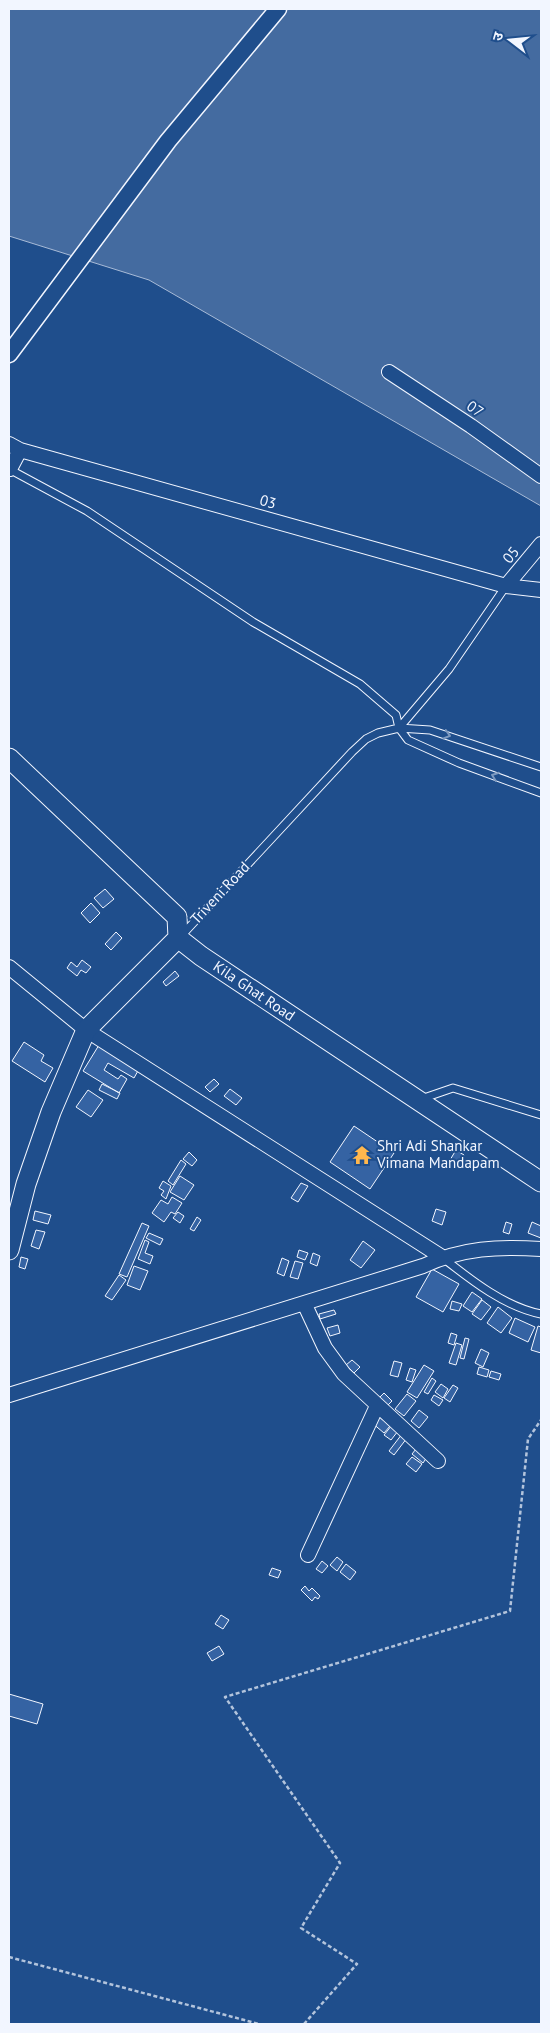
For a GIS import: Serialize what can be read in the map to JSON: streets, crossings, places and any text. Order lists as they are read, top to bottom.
{
  "streets": {
    "main road": ["Triveni Road", "Kila Ghat Road"],
    "street": ["07", "03", "05"]
  },
  "crossings": [
    ["03", "05"],
    ["Triveni Road", "Kila Ghat Road"]
  ],
  "places": {
    "temple": ["Shri Adi Shankar Vimana Mandapam"]
  },
  "north": "left"
}
